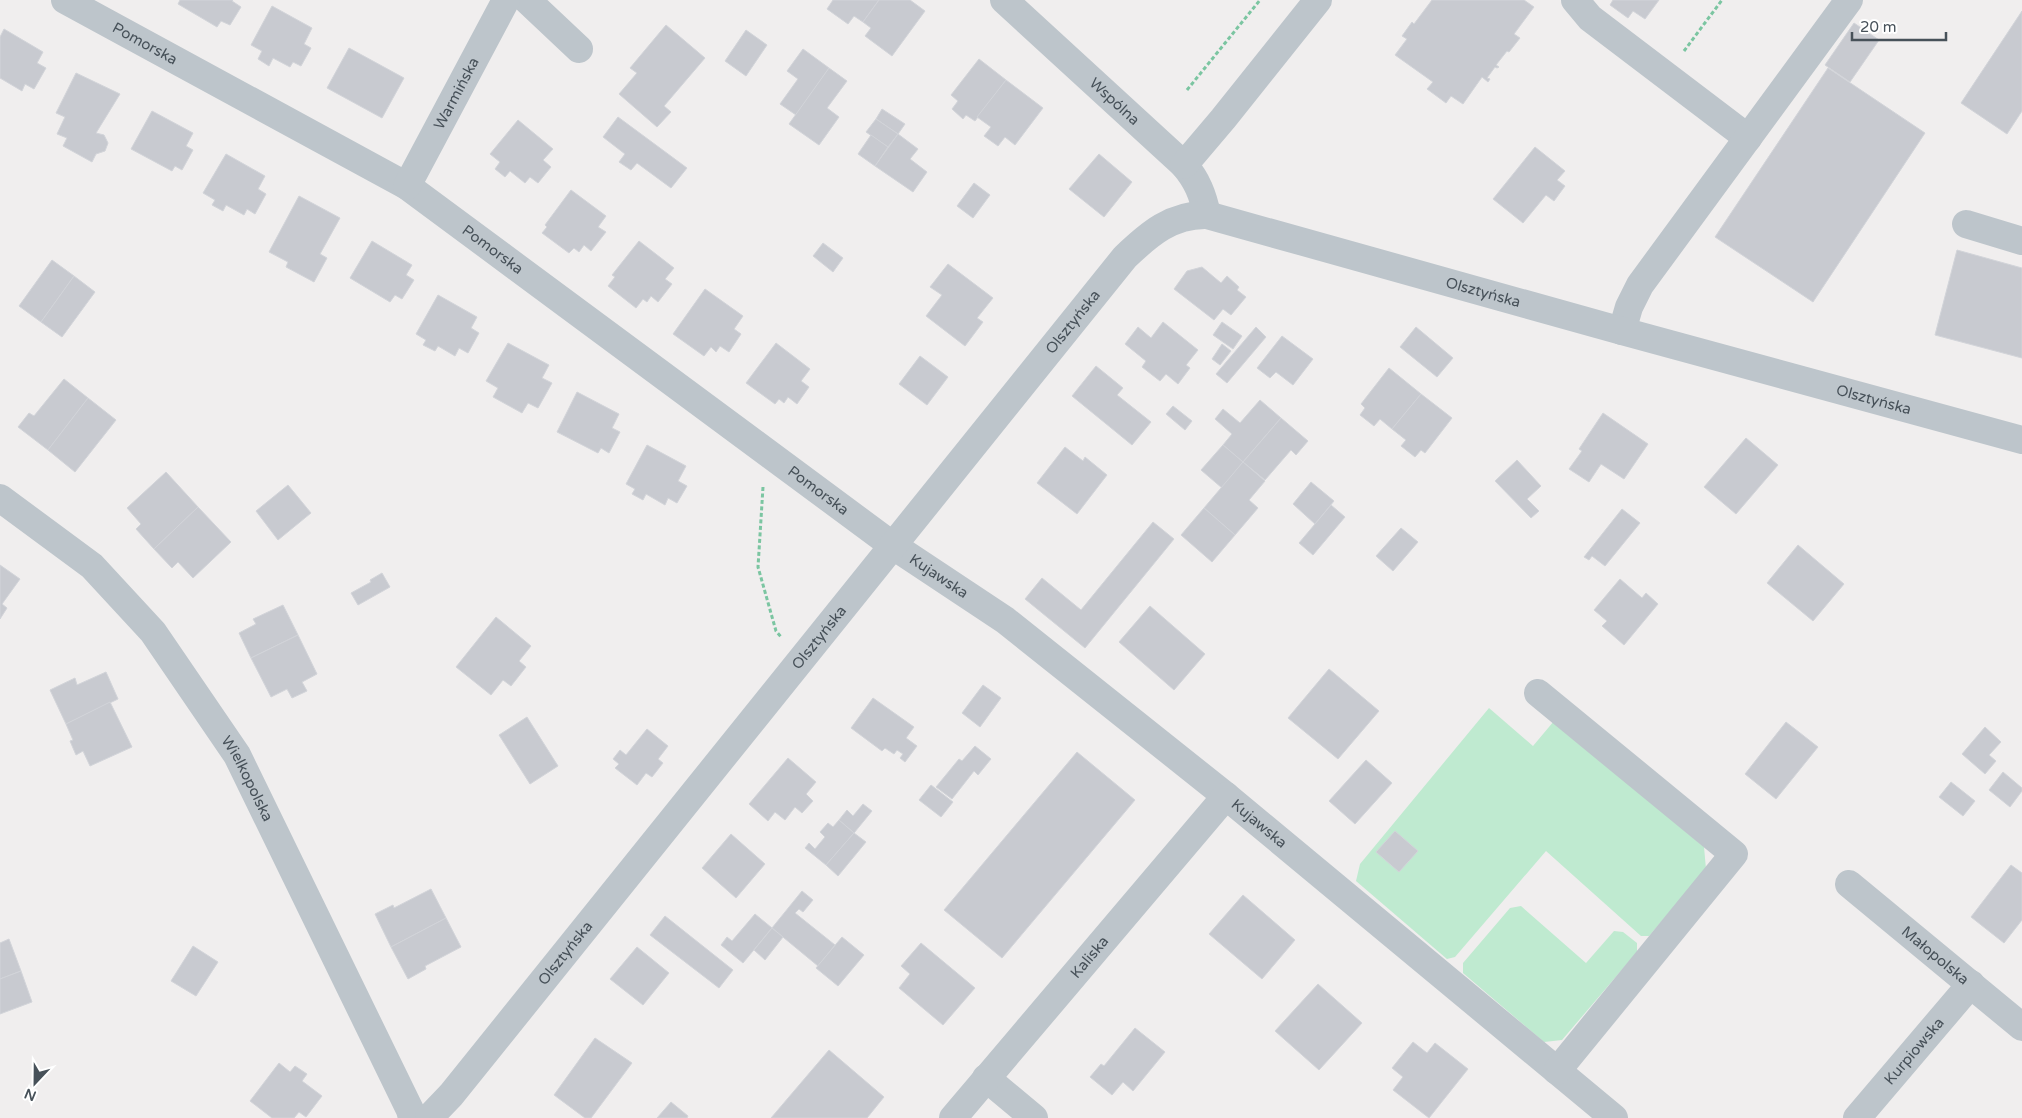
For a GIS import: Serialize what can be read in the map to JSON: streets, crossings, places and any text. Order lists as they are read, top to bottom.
{
  "streets": {
    "street": [
      "Pomorska",
      "Warmińska",
      "Wspólna",
      "Olsztyńska",
      "Kujawska",
      "Wielkopolska",
      "Małopolska",
      "Kaliska",
      "Kurpiowska"
    ]
  },
  "crossings": [
    ["Pomorska", "Warmińska"],
    ["Pomorska", "Olsztyńska"],
    ["Pomorska", "Kujawska"],
    ["Wspólna", "Olsztyńska"],
    ["Olsztyńska", "Kujawska"],
    ["Kujawska", "Kaliska"],
    ["Małopolska", "Kurpiowska"]
  ],
  "scale_bar": "20 m",
  "north": "bottom"
}
